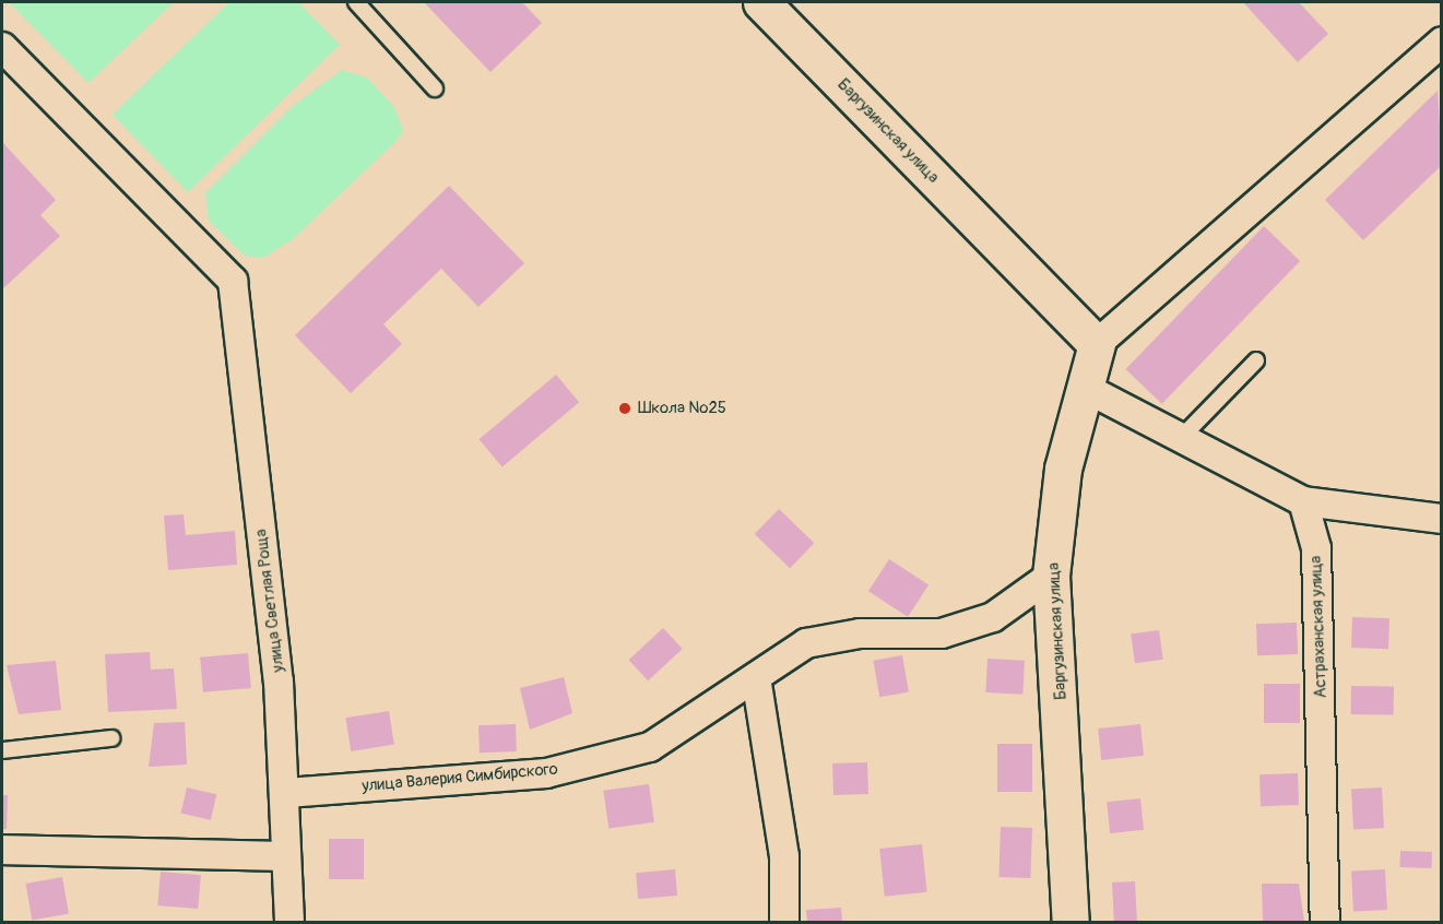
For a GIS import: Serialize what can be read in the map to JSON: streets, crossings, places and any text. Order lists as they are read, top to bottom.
{
  "streets": {
    "street": [
      "Баргузинская улица",
      "улица Светлая Роща",
      "Астраханская улица",
      "улица Валерия Симбирского"
    ]
  },
  "crossings": [
    ["Баргузинская улица", "улица Валерия Симбирского"],
    ["улица Светлая Роща", "улица Валерия Симбирского"]
  ],
  "places": ["Школа №25"]
}
